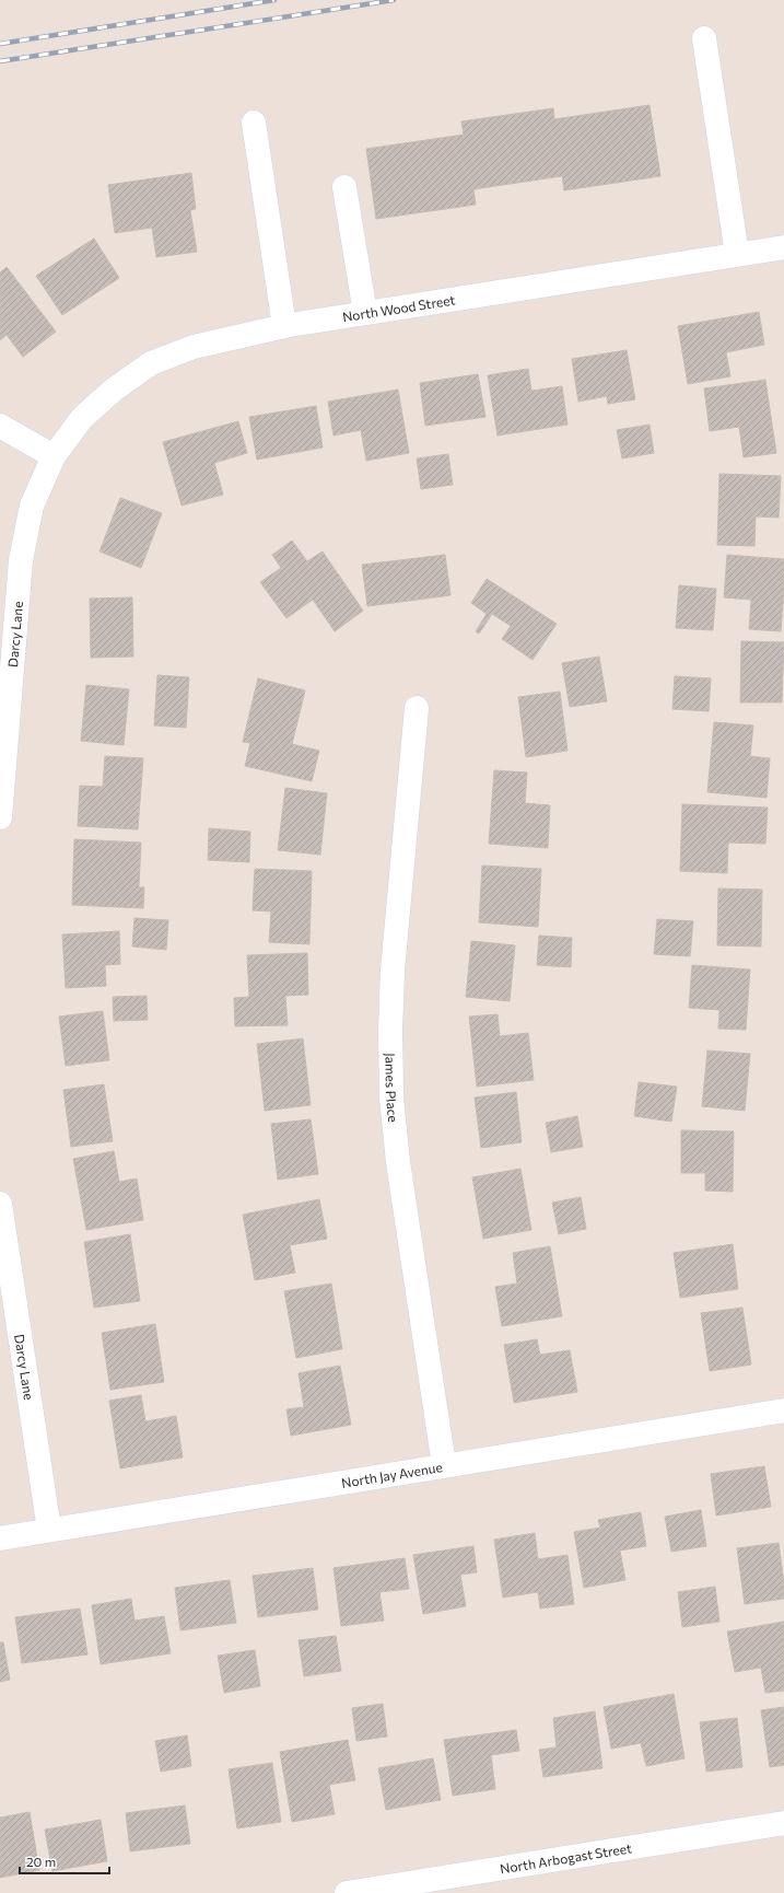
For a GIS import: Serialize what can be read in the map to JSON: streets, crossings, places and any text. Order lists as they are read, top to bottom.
{
  "streets": {
    "street": [
      "North Wood Street",
      "Darcy Lane",
      "James Place",
      "North Jay Avenue",
      "North Arbogast Street"
    ]
  },
  "crossings": [
    ["North Wood Street", "Darcy Lane"],
    ["Darcy Lane", "North Jay Avenue"],
    ["James Place", "North Jay Avenue"]
  ],
  "scale_bar": "20 m"
}
